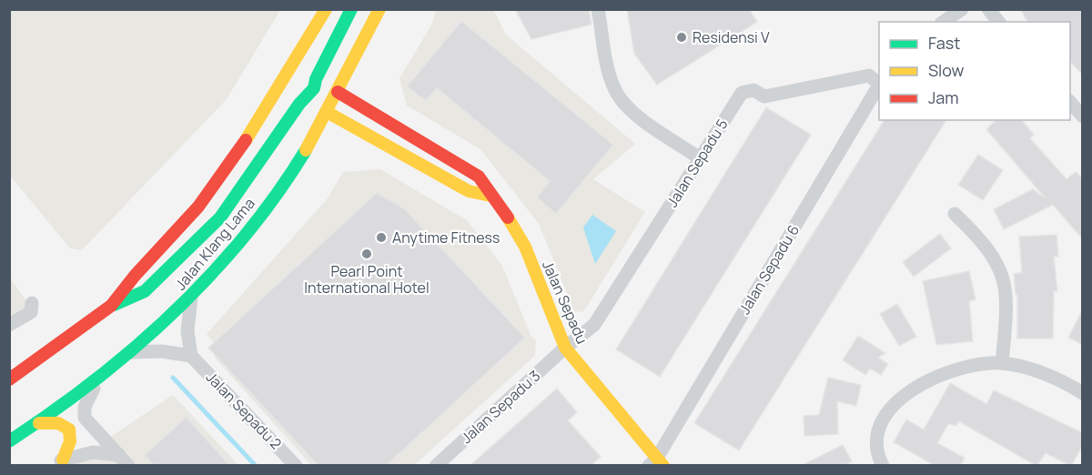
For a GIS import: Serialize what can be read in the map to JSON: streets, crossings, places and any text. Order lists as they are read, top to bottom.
{
  "streets": {
    "main road": ["Jalan Klang Lama", "Jalan Sepadu"],
    "street": [
      "Jalan Sepadu 5",
      "Jalan Sepadu 6",
      "Jalan Sepadu 3",
      "Jalan Sepadu 2"
    ]
  },
  "crossings": [
    ["Jalan Sepadu 5", "Jalan Sepadu"],
    ["Jalan Sepadu 5", "Jalan Sepadu 3"],
    ["Jalan Klang Lama", "Jalan Sepadu"],
    ["Jalan Sepadu 6", "Jalan Sepadu"],
    ["Jalan Sepadu", "Jalan Sepadu 3"]
  ],
  "places": ["Residensi V", "Anytime Fitness", "Pearl Point International Hotel"],
  "legend": ["Fast", "Slow", "Jam"]
}
